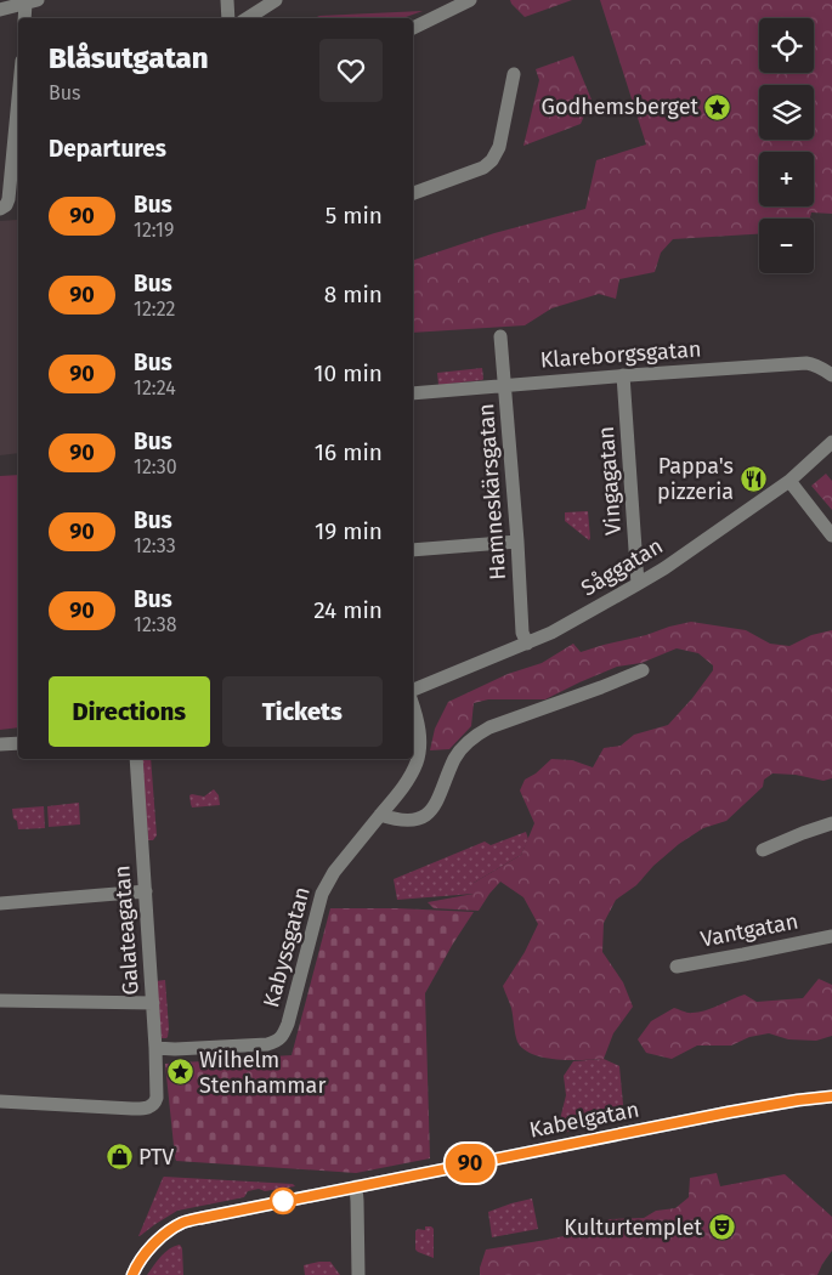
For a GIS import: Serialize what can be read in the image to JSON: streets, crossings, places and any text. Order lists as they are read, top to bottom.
{
  "streets": {
    "street": [
      "Klareborgsgatan",
      "Vingagatan",
      "Hamneskärsgatan",
      "Såggatan",
      "Galateagatan",
      "Vantgatan",
      "Kabyssgatan",
      "Kabelgatan"
    ]
  },
  "crossings": [
    ["Klareborgsgatan", "Vingagatan"],
    ["Klareborgsgatan", "Hamneskärsgatan"],
    ["Vingagatan", "Såggatan"],
    ["Hamneskärsgatan", "Såggatan"],
    ["Galateagatan", "Kabyssgatan"]
  ],
  "places": {
    "place": ["Godhemsberget", "Wilhelm Stenhammar"],
    "restaurant": ["Pappa's pizzeria"],
    "shop": ["PTV"],
    "theatre": ["Kulturtemplet"]
  },
  "lines": ["bus line 90"],
  "page": {
    "on_map": "90",
    "map_buttons": ["+", "−"],
    "heading": [
      ["Blåsutgatan", "Bus"],
      "Departures"
    ],
    "list": [
      {
        "mark": "90",
        "name": "Bus",
        "note": "12:19",
        "value": "5 min"
      },
      {
        "mark": "90",
        "name": "Bus",
        "note": "12:22",
        "value": "8 min"
      },
      {
        "mark": "90",
        "name": "Bus",
        "note": "12:24",
        "value": "10 min"
      },
      {
        "mark": "90",
        "name": "Bus",
        "note": "12:30",
        "value": "16 min"
      },
      {
        "mark": "90",
        "name": "Bus",
        "note": "12:33",
        "value": "19 min"
      },
      {
        "mark": "90",
        "name": "Bus",
        "note": "12:38",
        "value": "24 min"
      }
    ],
    "buttons": ["Directions", "Tickets"]
  }
}
